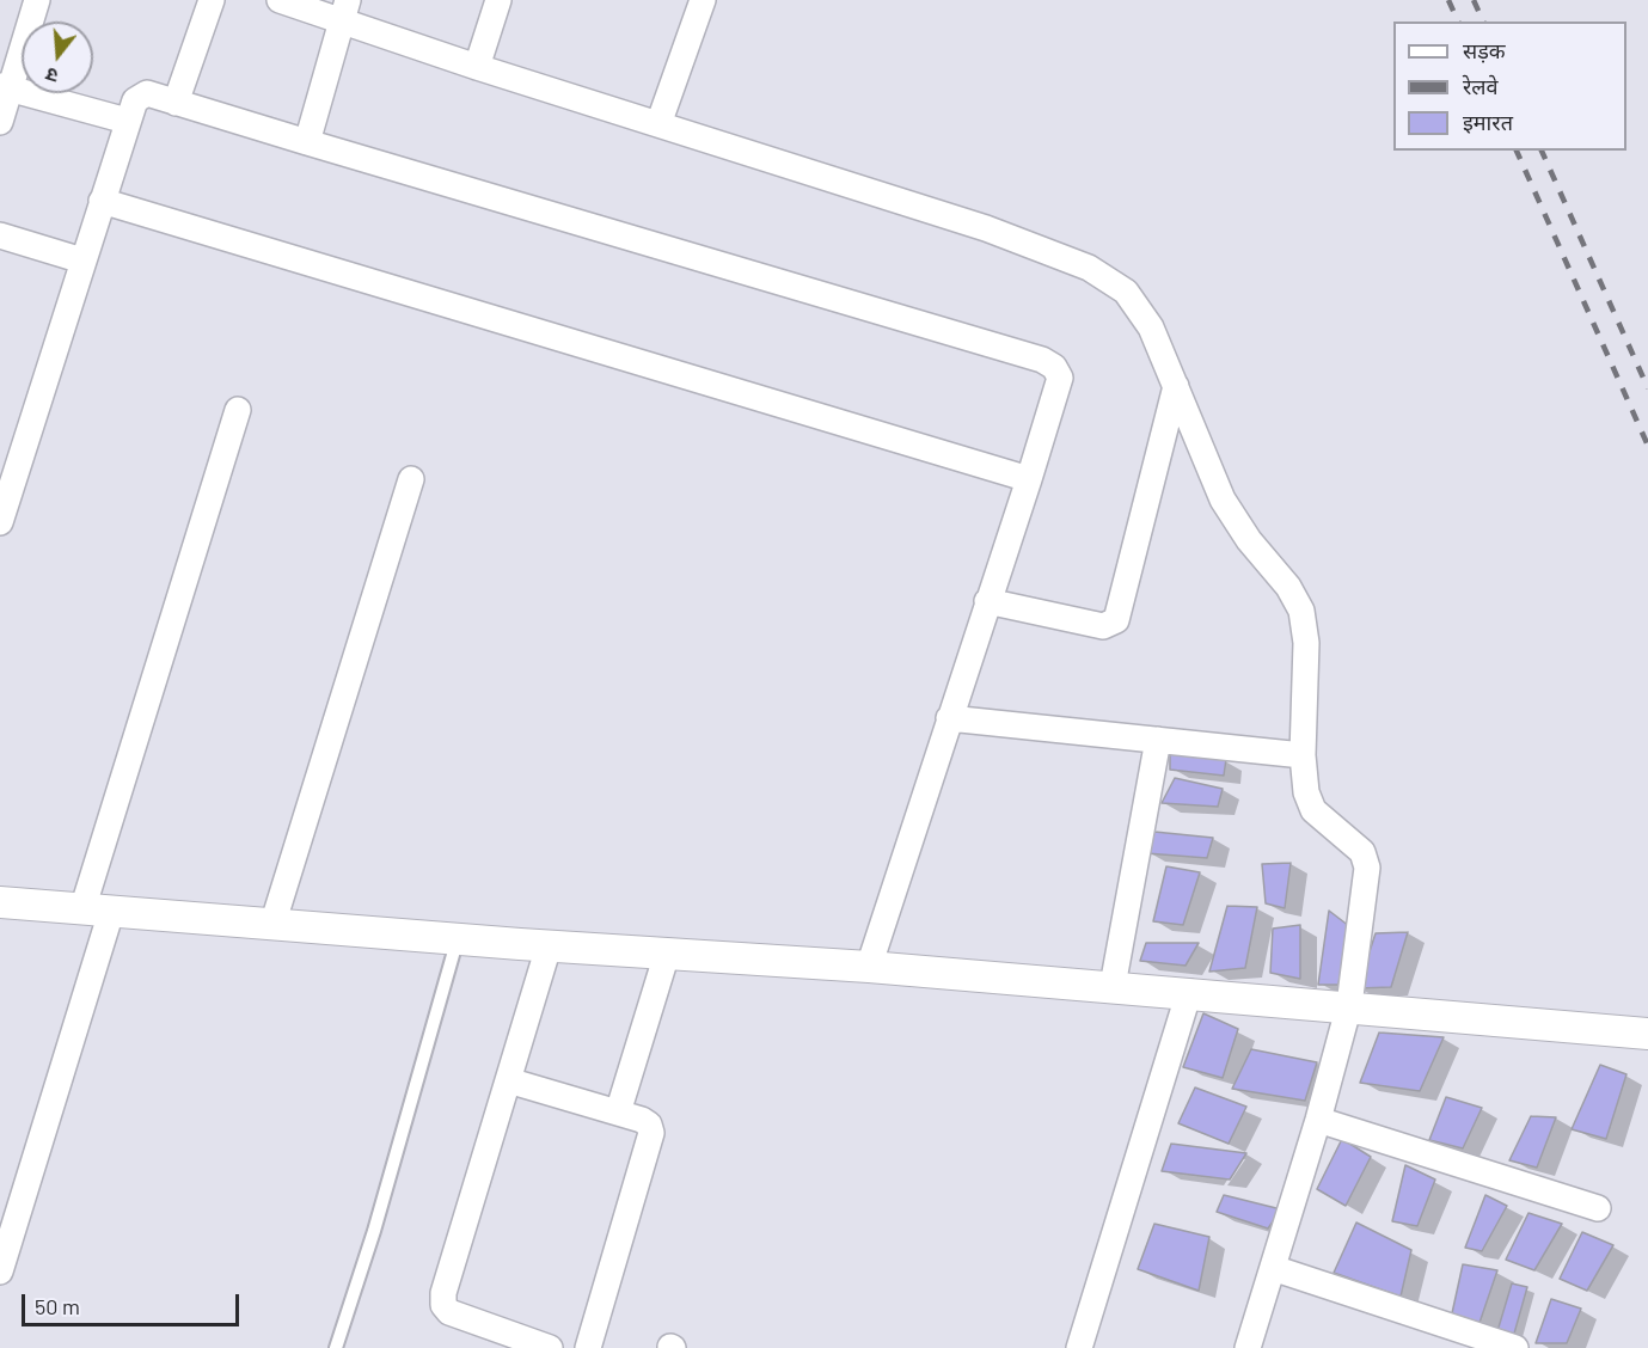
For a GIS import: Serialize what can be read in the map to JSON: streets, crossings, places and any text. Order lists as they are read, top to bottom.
{
  "legend": ["सड़क", "रेलवे", "इमारत"],
  "scale_bar": "50 m",
  "north": "bottom"
}
